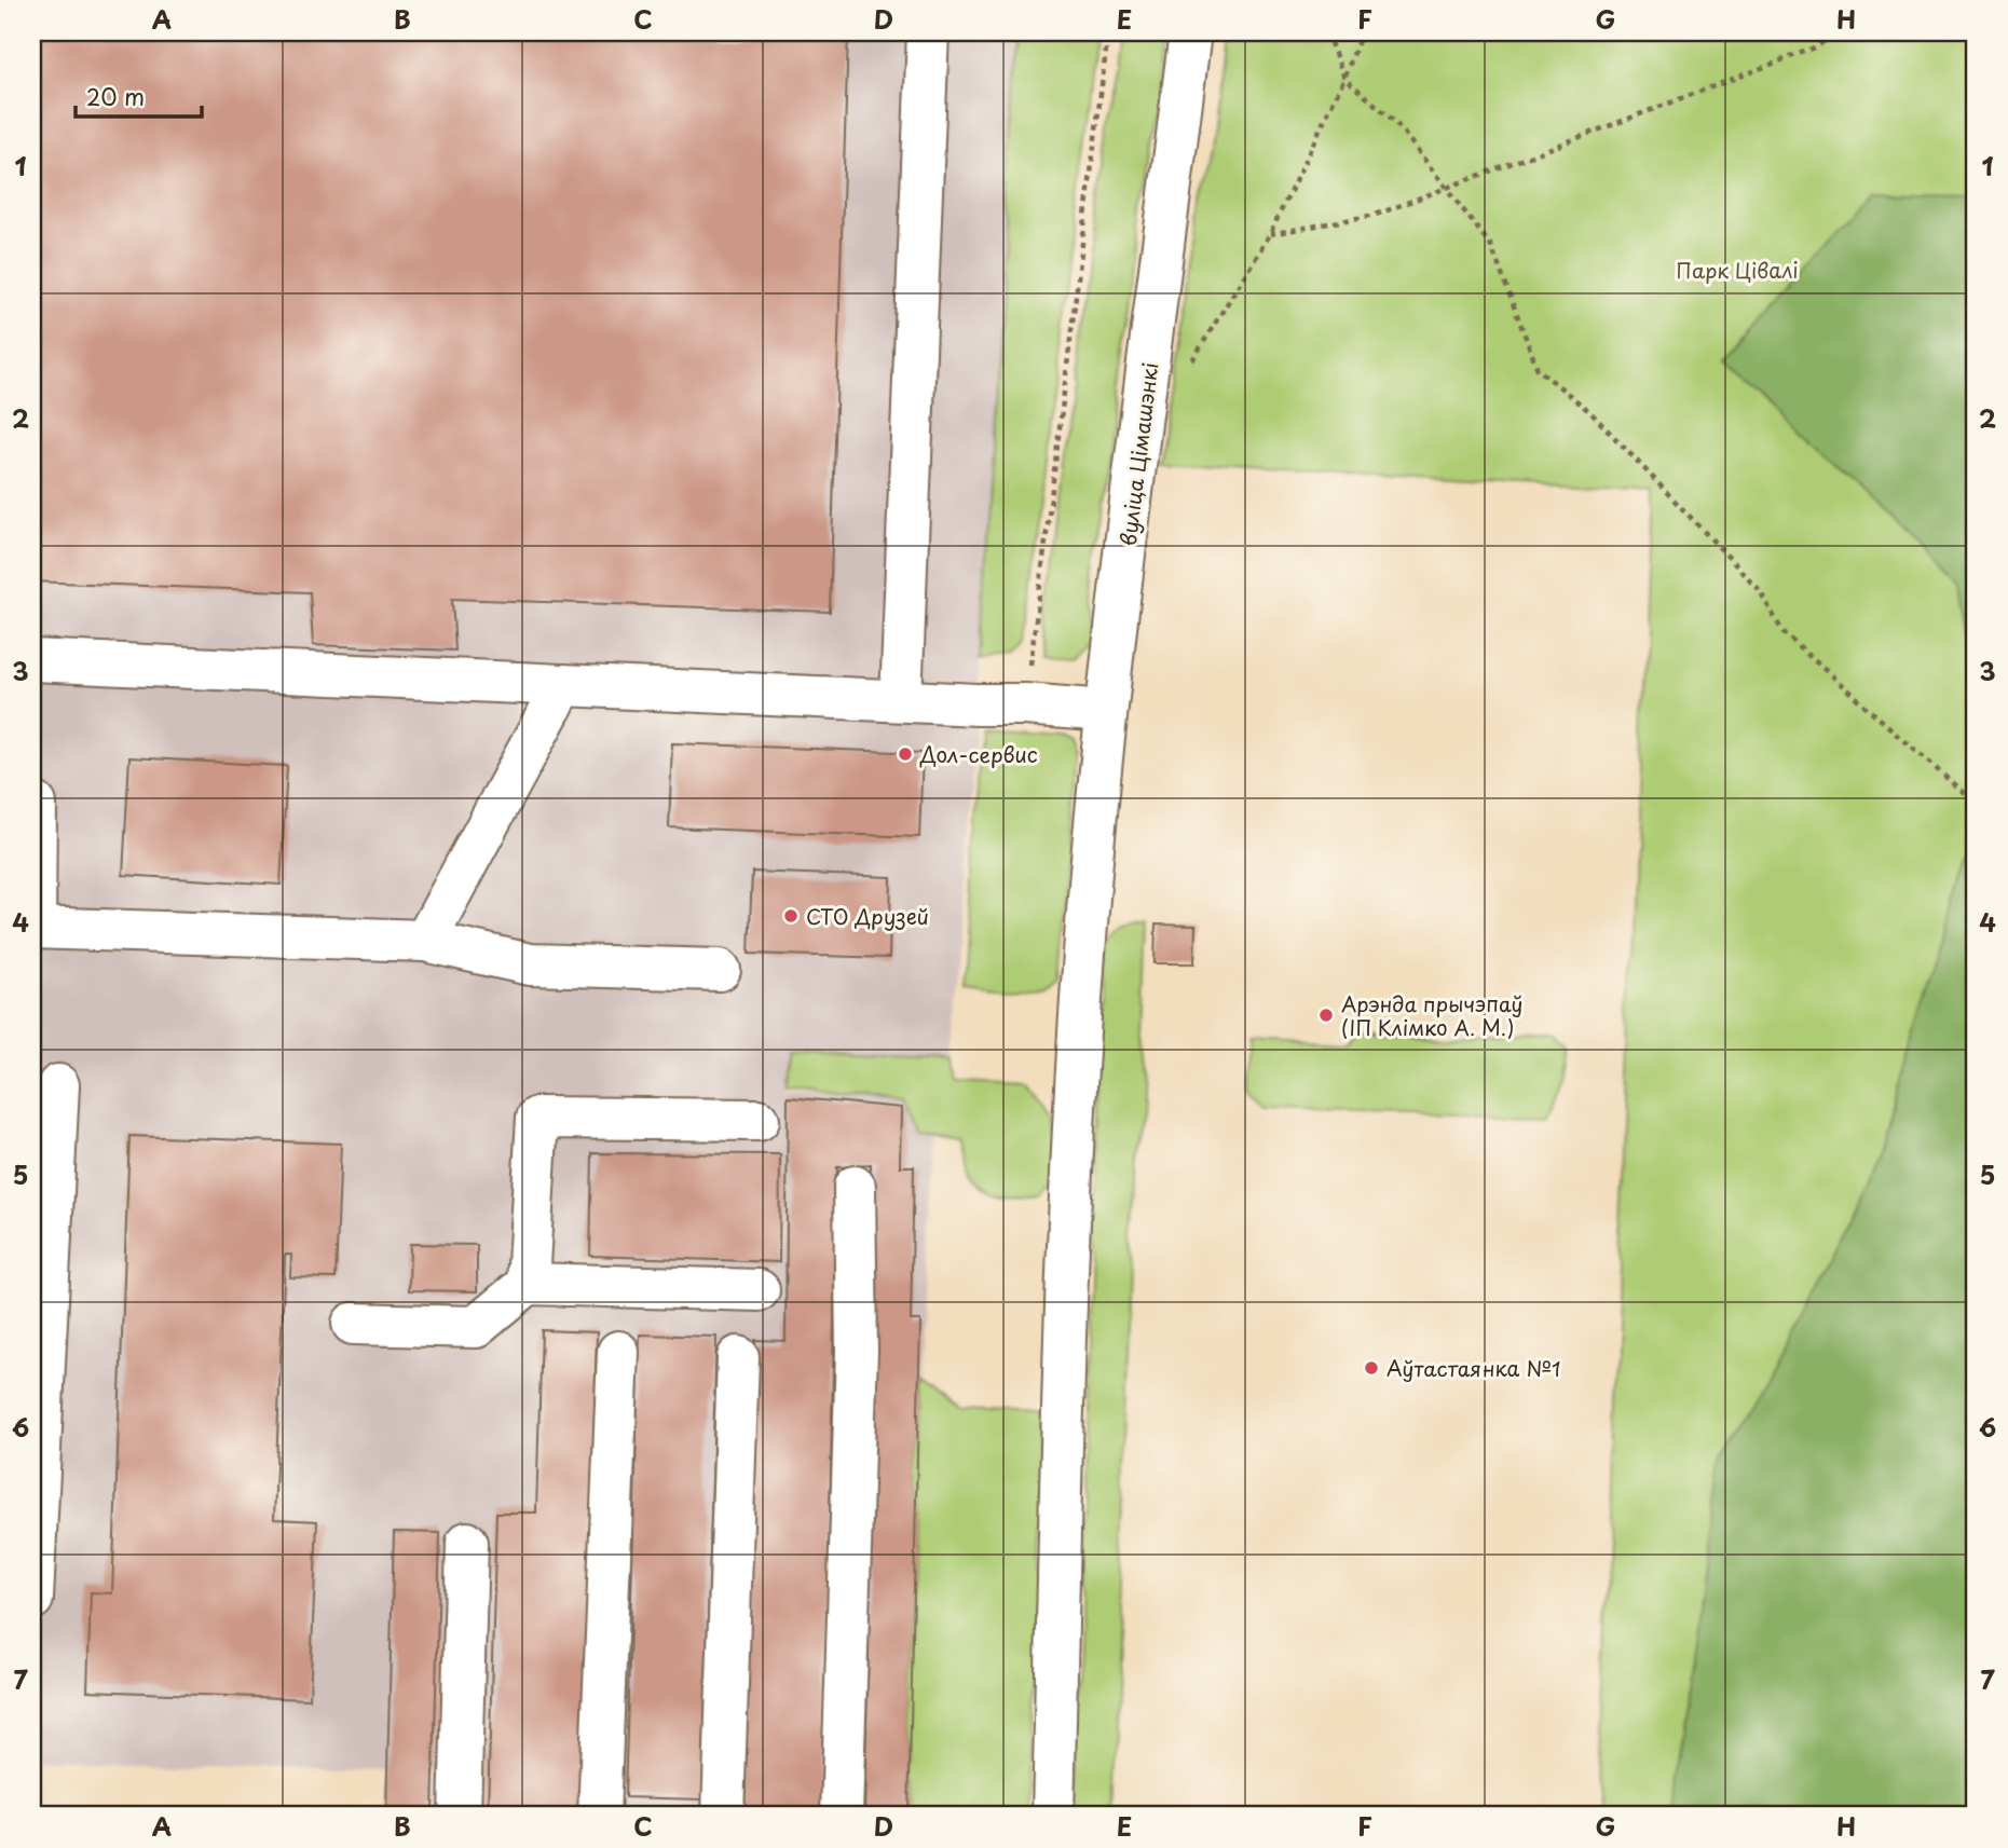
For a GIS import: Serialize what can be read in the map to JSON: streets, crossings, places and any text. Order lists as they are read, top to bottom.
{
  "streets": {
    "lane": ["вуліца Цімашэнкі"]
  },
  "parks": ["Парк Цівалі"],
  "places": [
    "Дол-сервис",
    "СТО Друзей",
    "Арэнда прычэпаў (ІП Клімко А. М.)",
    "Аўтастаянка №1"
  ],
  "scale_bar": "20 m",
  "grid": {
    "columns": [
      "A",
      "B",
      "C",
      "D",
      "E",
      "F",
      "G",
      "H"
    ],
    "rows": [
      "1",
      "2",
      "3",
      "4",
      "5",
      "6",
      "7"
    ]
  }
}
